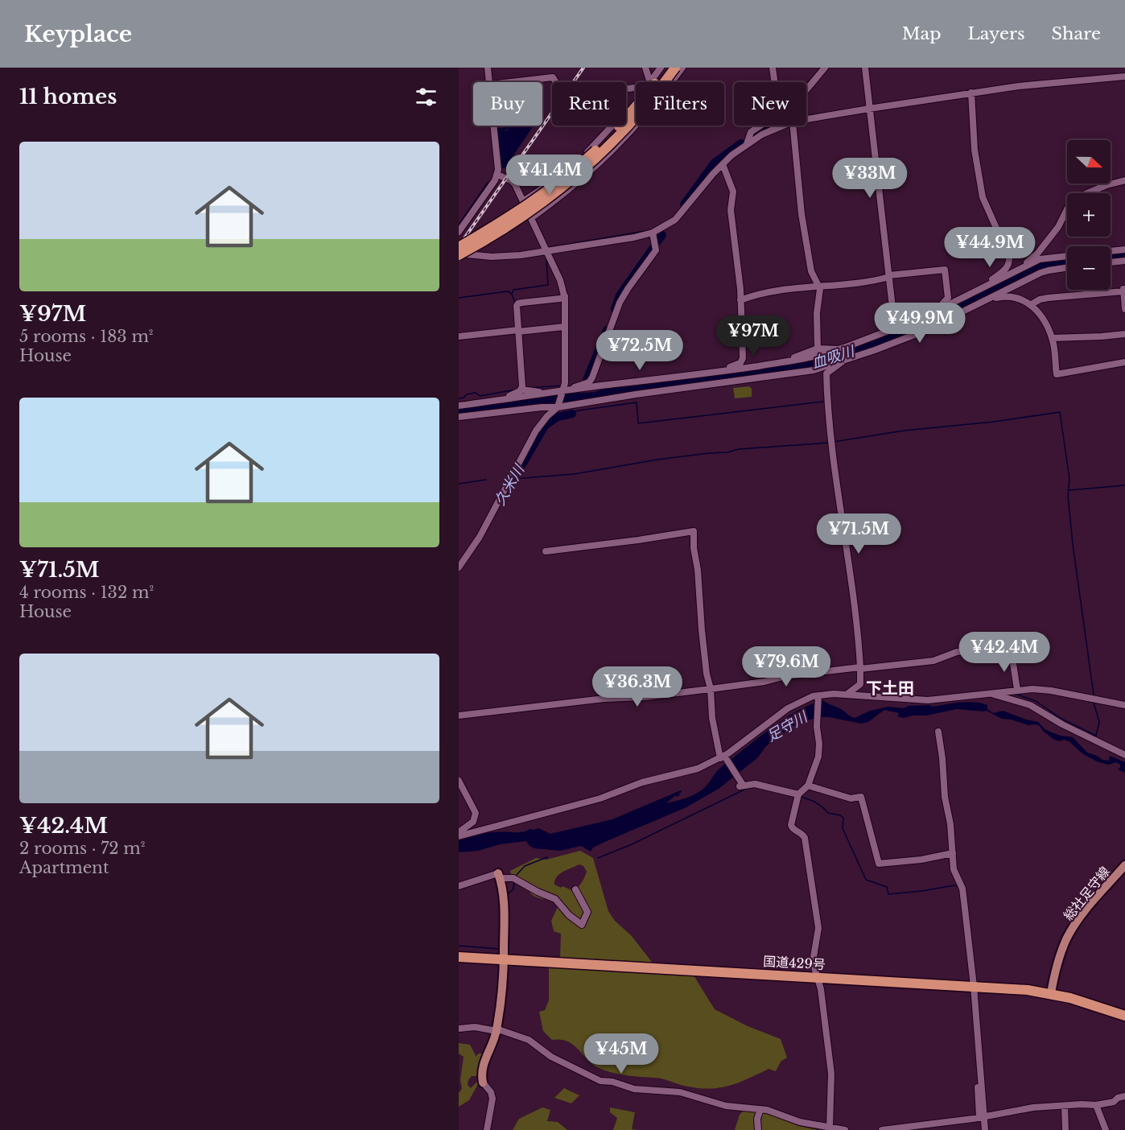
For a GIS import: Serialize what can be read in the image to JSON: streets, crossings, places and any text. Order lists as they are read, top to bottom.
{
  "streets": {
    "highway": ["国道429号"],
    "main road": ["総社足守線"]
  },
  "crossings": [
    ["総社足守線", "国道429号"]
  ],
  "districts": ["下土田"],
  "water": ["血吸川", "久米川", "足守川"],
  "north": "right",
  "page": {
    "header": "Keyplace",
    "nav": ["Map", "Layers", "Share"],
    "heading": "11 homes",
    "chip": [
      "Buy",
      "Rent",
      "Filters",
      "New"
    ],
    "list": [
      {
        "name": "¥97M",
        "note": "5 rooms · 183 m² · House"
      },
      {
        "name": "¥71.5M",
        "note": "4 rooms · 132 m² · House"
      },
      {
        "name": "¥42.4M",
        "note": "2 rooms · 72 m² · Apartment"
      }
    ],
    "map_buttons": ["+", "−"],
    "price": [
      "¥41.4M",
      "¥33M",
      "¥44.9M",
      "¥49.9M",
      "¥97M",
      "¥72.5M",
      "¥71.5M",
      "¥42.4M",
      "¥79.6M",
      "¥36.3M",
      "¥45M"
    ]
  }
}
